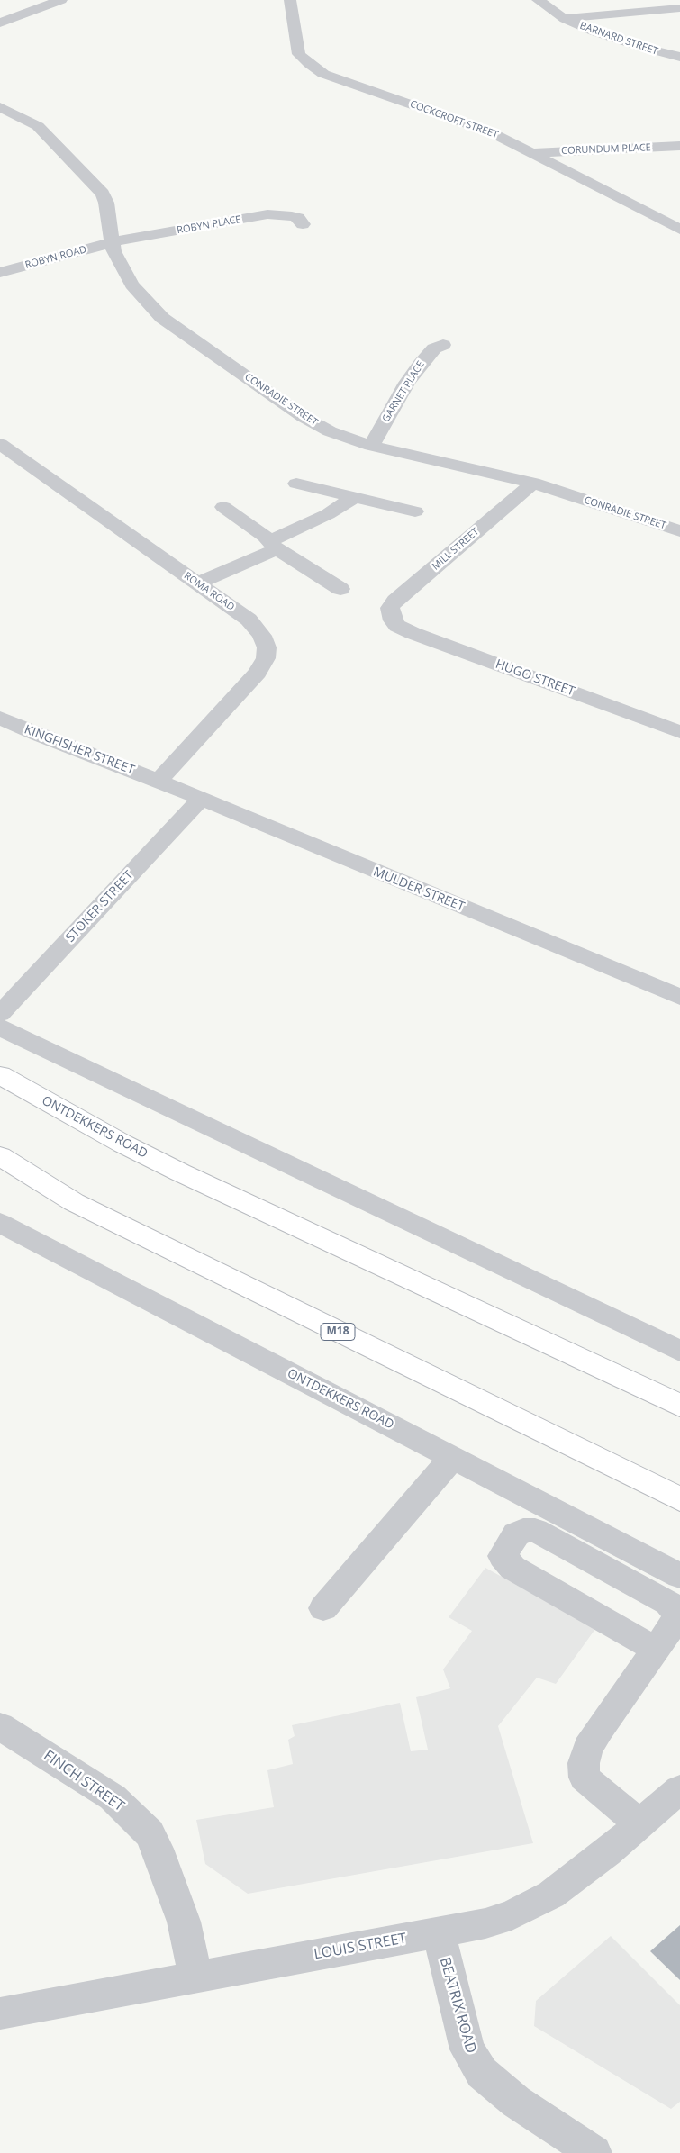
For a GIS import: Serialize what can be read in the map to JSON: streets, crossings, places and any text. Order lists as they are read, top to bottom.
{
  "streets": {
    "main road": ["ONTDEKKERS ROAD", "M18"],
    "street": [
      "BARNARD STREET",
      "COCKCROFT STREET",
      "CORUNDUM PLACE",
      "ROBYN PLACE",
      "ROBYN ROAD",
      "GARNET PLACE",
      "CONRADIE STREET",
      "MILL STREET",
      "ROMA ROAD",
      "HUGO STREET",
      "KINGFISHER STREET",
      "MULDER STREET",
      "STOKER STREET",
      "FINCH STREET",
      "LOUIS STREET",
      "BEATRIX ROAD"
    ]
  },
  "crossings": [
    ["COCKCROFT STREET", "CORUNDUM PLACE"],
    ["ROBYN PLACE", "ROBYN ROAD"],
    ["ROBYN PLACE", "CONRADIE STREET"],
    ["ROBYN ROAD", "CONRADIE STREET"],
    ["GARNET PLACE", "CONRADIE STREET"],
    ["CONRADIE STREET", "MILL STREET"],
    ["MILL STREET", "HUGO STREET"],
    ["ROMA ROAD", "KINGFISHER STREET"],
    ["ROMA ROAD", "MULDER STREET"],
    ["KINGFISHER STREET", "MULDER STREET"],
    ["MULDER STREET", "STOKER STREET"],
    ["FINCH STREET", "LOUIS STREET"],
    ["LOUIS STREET", "BEATRIX ROAD"]
  ]
}
